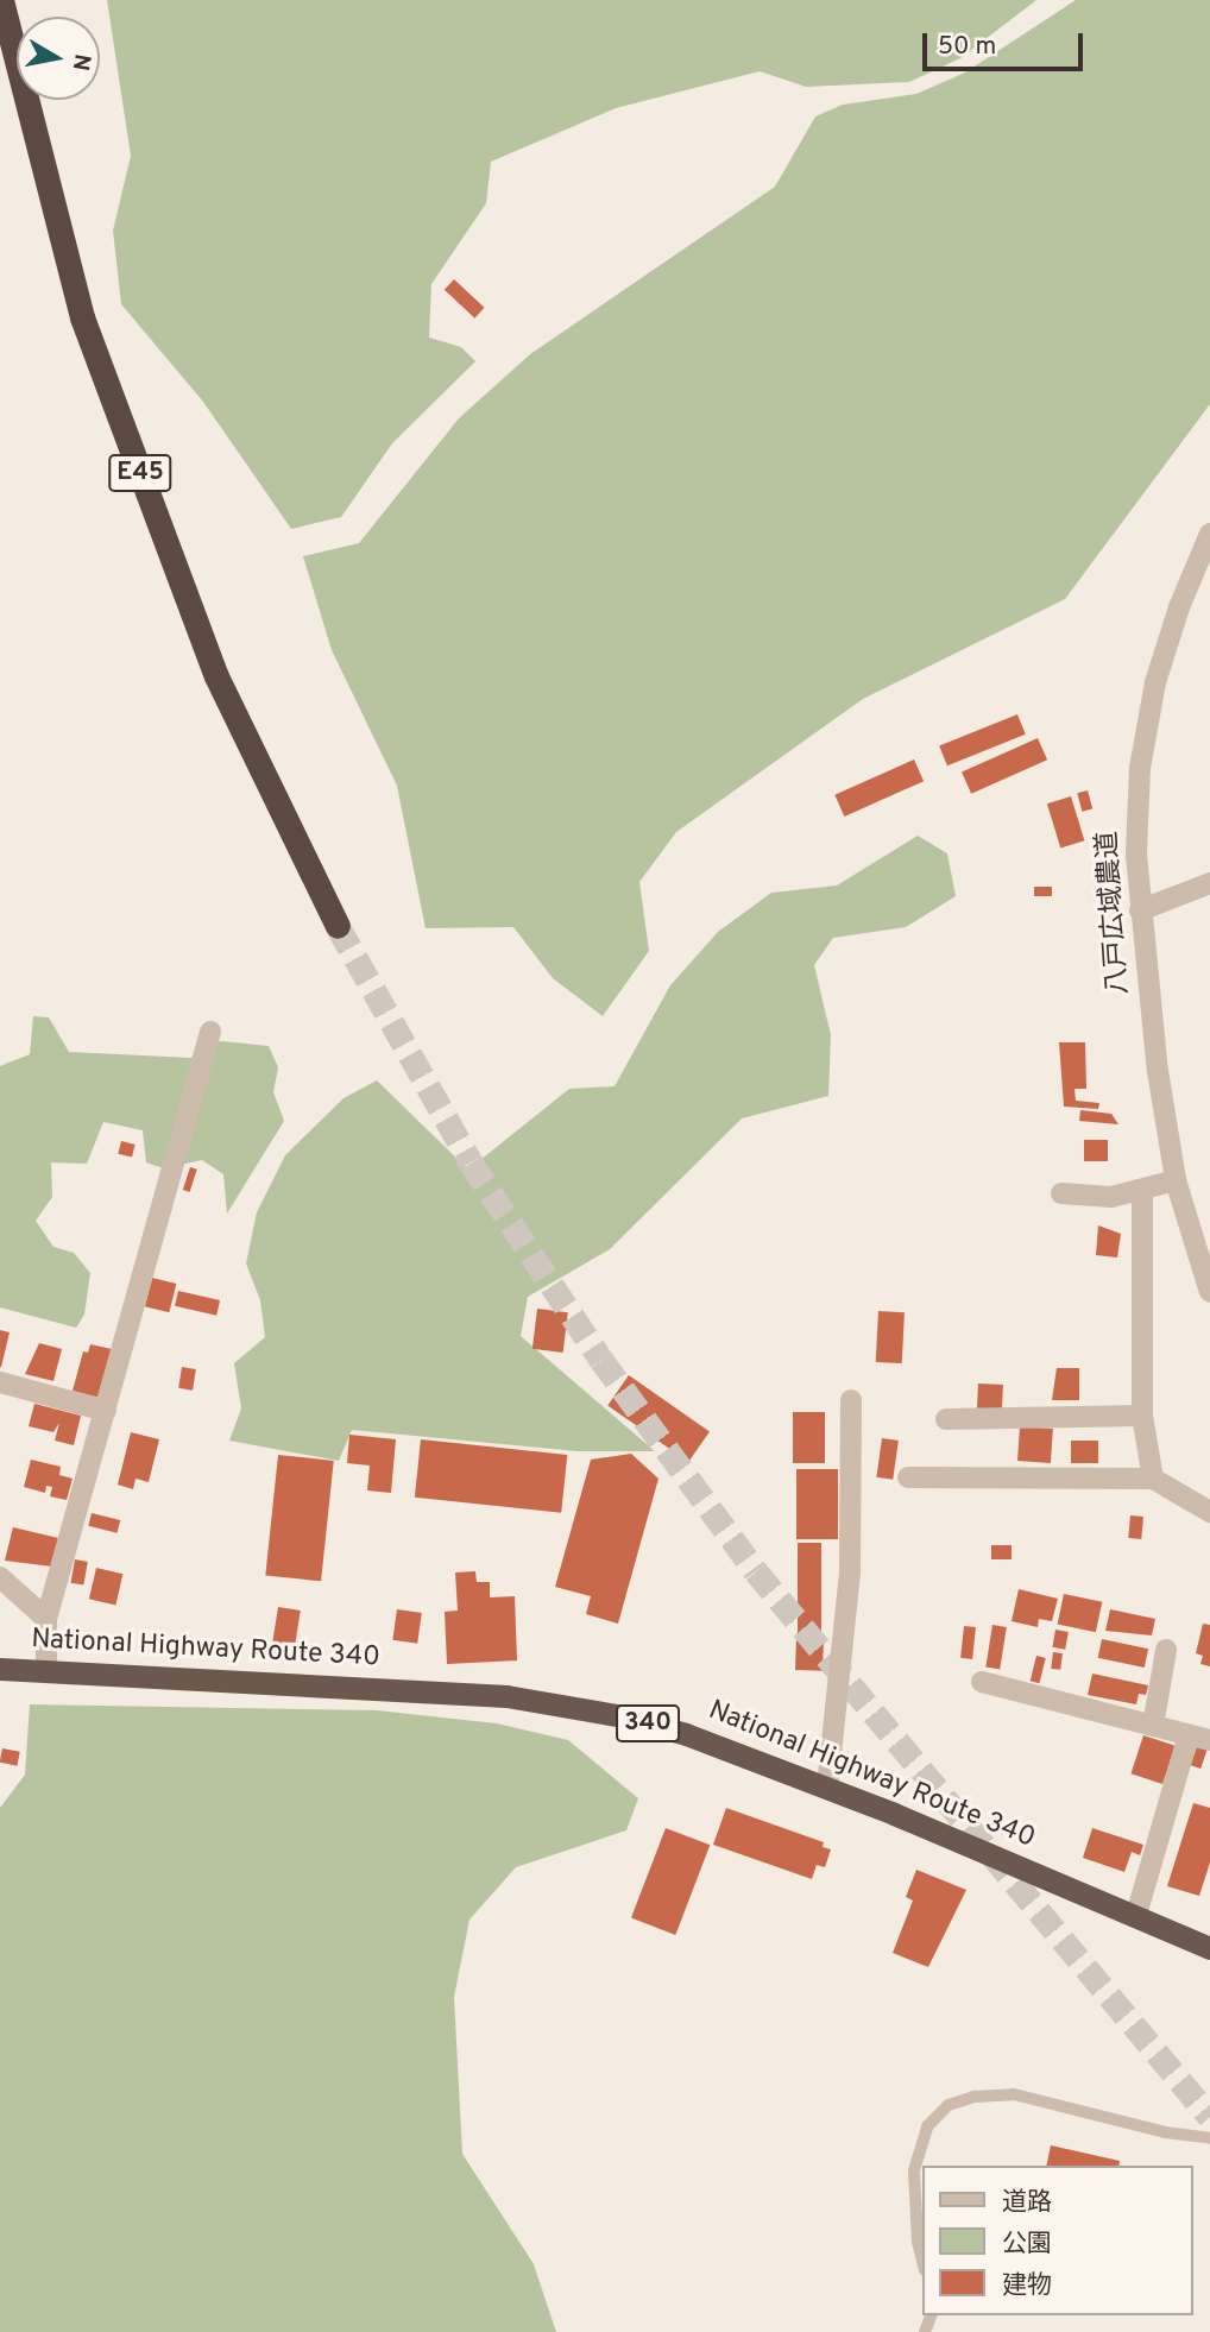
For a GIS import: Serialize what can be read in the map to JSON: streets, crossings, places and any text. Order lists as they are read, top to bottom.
{
  "streets": {
    "highway": ["E45", "National Highway Route 340", "340"],
    "street": ["八戸広域農道"]
  },
  "legend": ["道路", "公園", "建物"],
  "scale_bar": "50 m",
  "north": "right"
}
